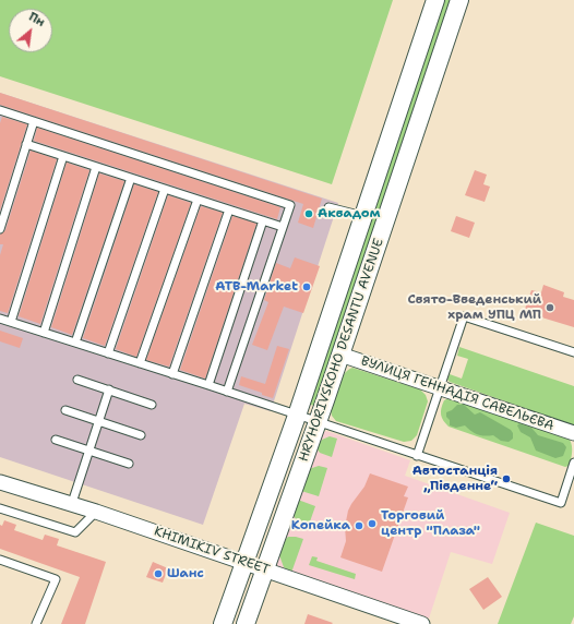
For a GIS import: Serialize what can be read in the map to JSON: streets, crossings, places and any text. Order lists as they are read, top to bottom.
{
  "streets": {
    "street": ["HRYHORIVSKOHO DESANTU AVENUE", "ВУЛИЦЯ ГЕННАДІЯ САВЕЛЬЄВА", "KHIMIKIV STREET"]
  },
  "crossings": [
    ["HRYHORIVSKOHO DESANTU AVENUE", "ВУЛИЦЯ ГЕННАДІЯ САВЕЛЬЄВА"],
    ["HRYHORIVSKOHO DESANTU AVENUE", "KHIMIKIV STREET"]
  ],
  "places": [
    "Аквадом",
    "ATB-Market",
    "Свято-Введенський храм УПЦ МП",
    "Автостанція „Південне“",
    "Торговий центр \"Плаза\"",
    "Копейка",
    "Шанс"
  ],
  "north": "top right"
}
